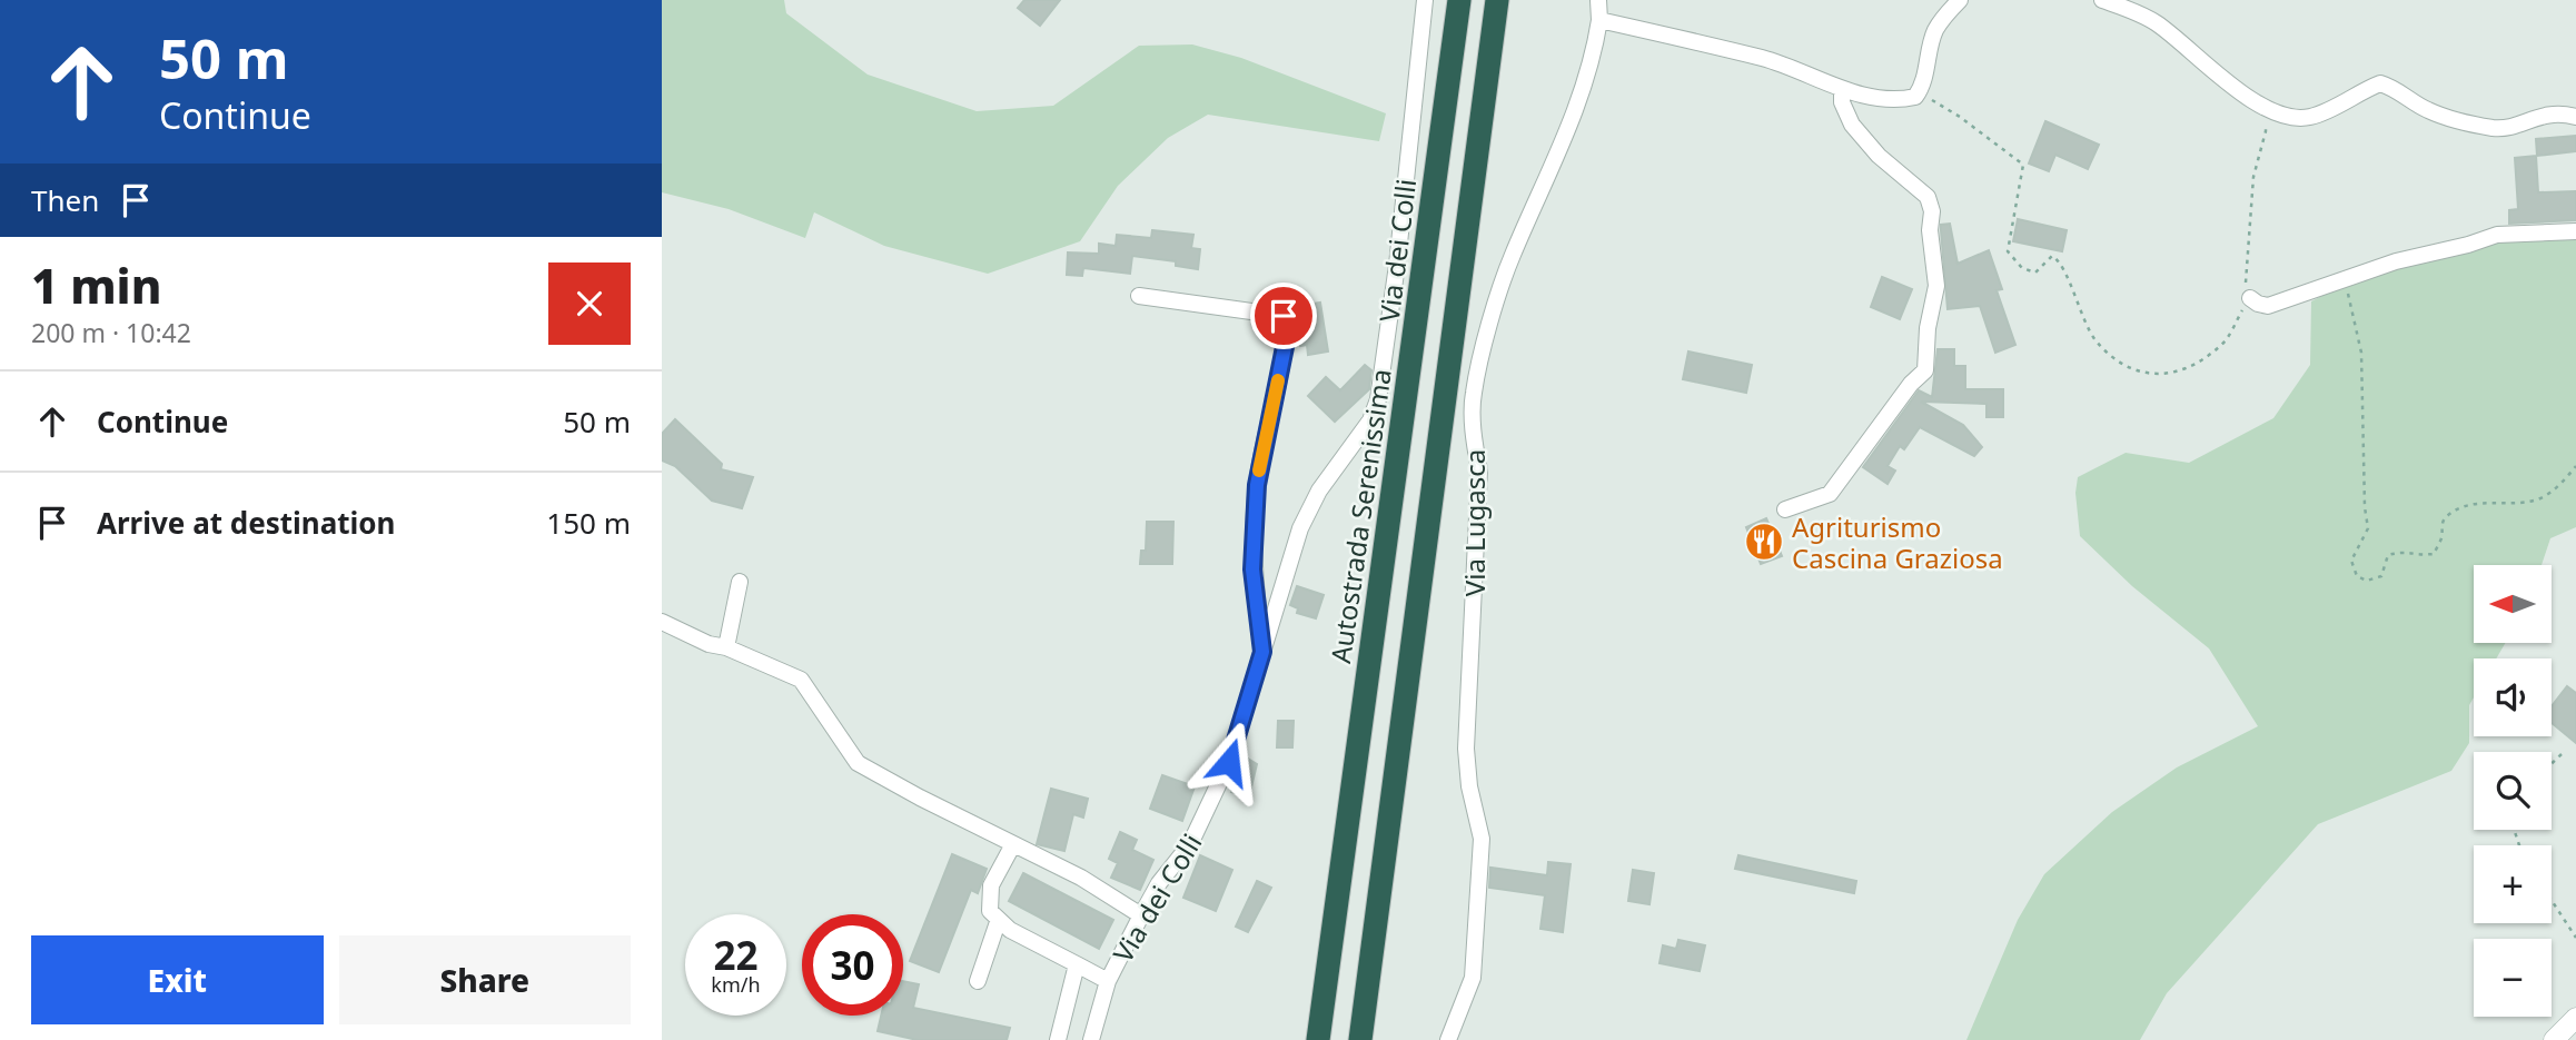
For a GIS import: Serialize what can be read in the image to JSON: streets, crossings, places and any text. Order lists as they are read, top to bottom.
{
  "streets": {
    "highway": ["Autostrada Serenissima"],
    "street": ["Via dei Colli", "Via Lugasca"]
  },
  "places": {
    "restaurant": ["Agriturismo Cascina Graziosa"]
  },
  "north": "left",
  "page": {
    "turn": ["50 m", "Continue"],
    "then": "Then",
    "heading": ["1 min", "200 m · 10:42"],
    "list": [
      {
        "name": "Continue",
        "value": "50 m"
      },
      {
        "name": "Arrive at destination",
        "value": "150 m"
      }
    ],
    "map_buttons": ["+", "−"],
    "speed": "22 km/h",
    "limit": "30",
    "buttons": ["Exit", "Share"]
  }
}
